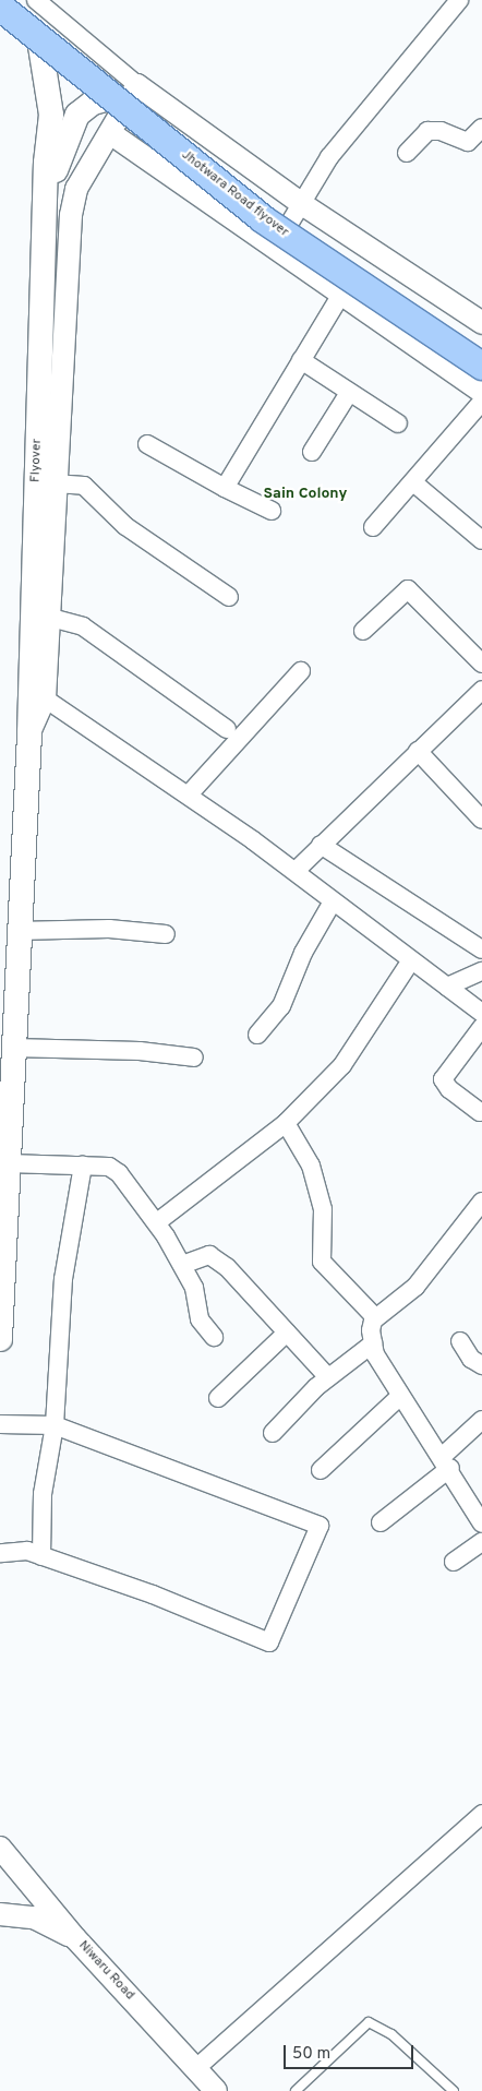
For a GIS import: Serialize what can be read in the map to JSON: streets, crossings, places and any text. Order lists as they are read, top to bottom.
{
  "streets": {
    "main road": ["Jhotwara Road flyover", "Flyover"],
    "street": ["Niwaru Road"]
  },
  "crossings": [
    ["Jhotwara Road flyover", "Flyover"]
  ],
  "districts": ["Sain Colony"],
  "scale_bar": "50 m"
}
